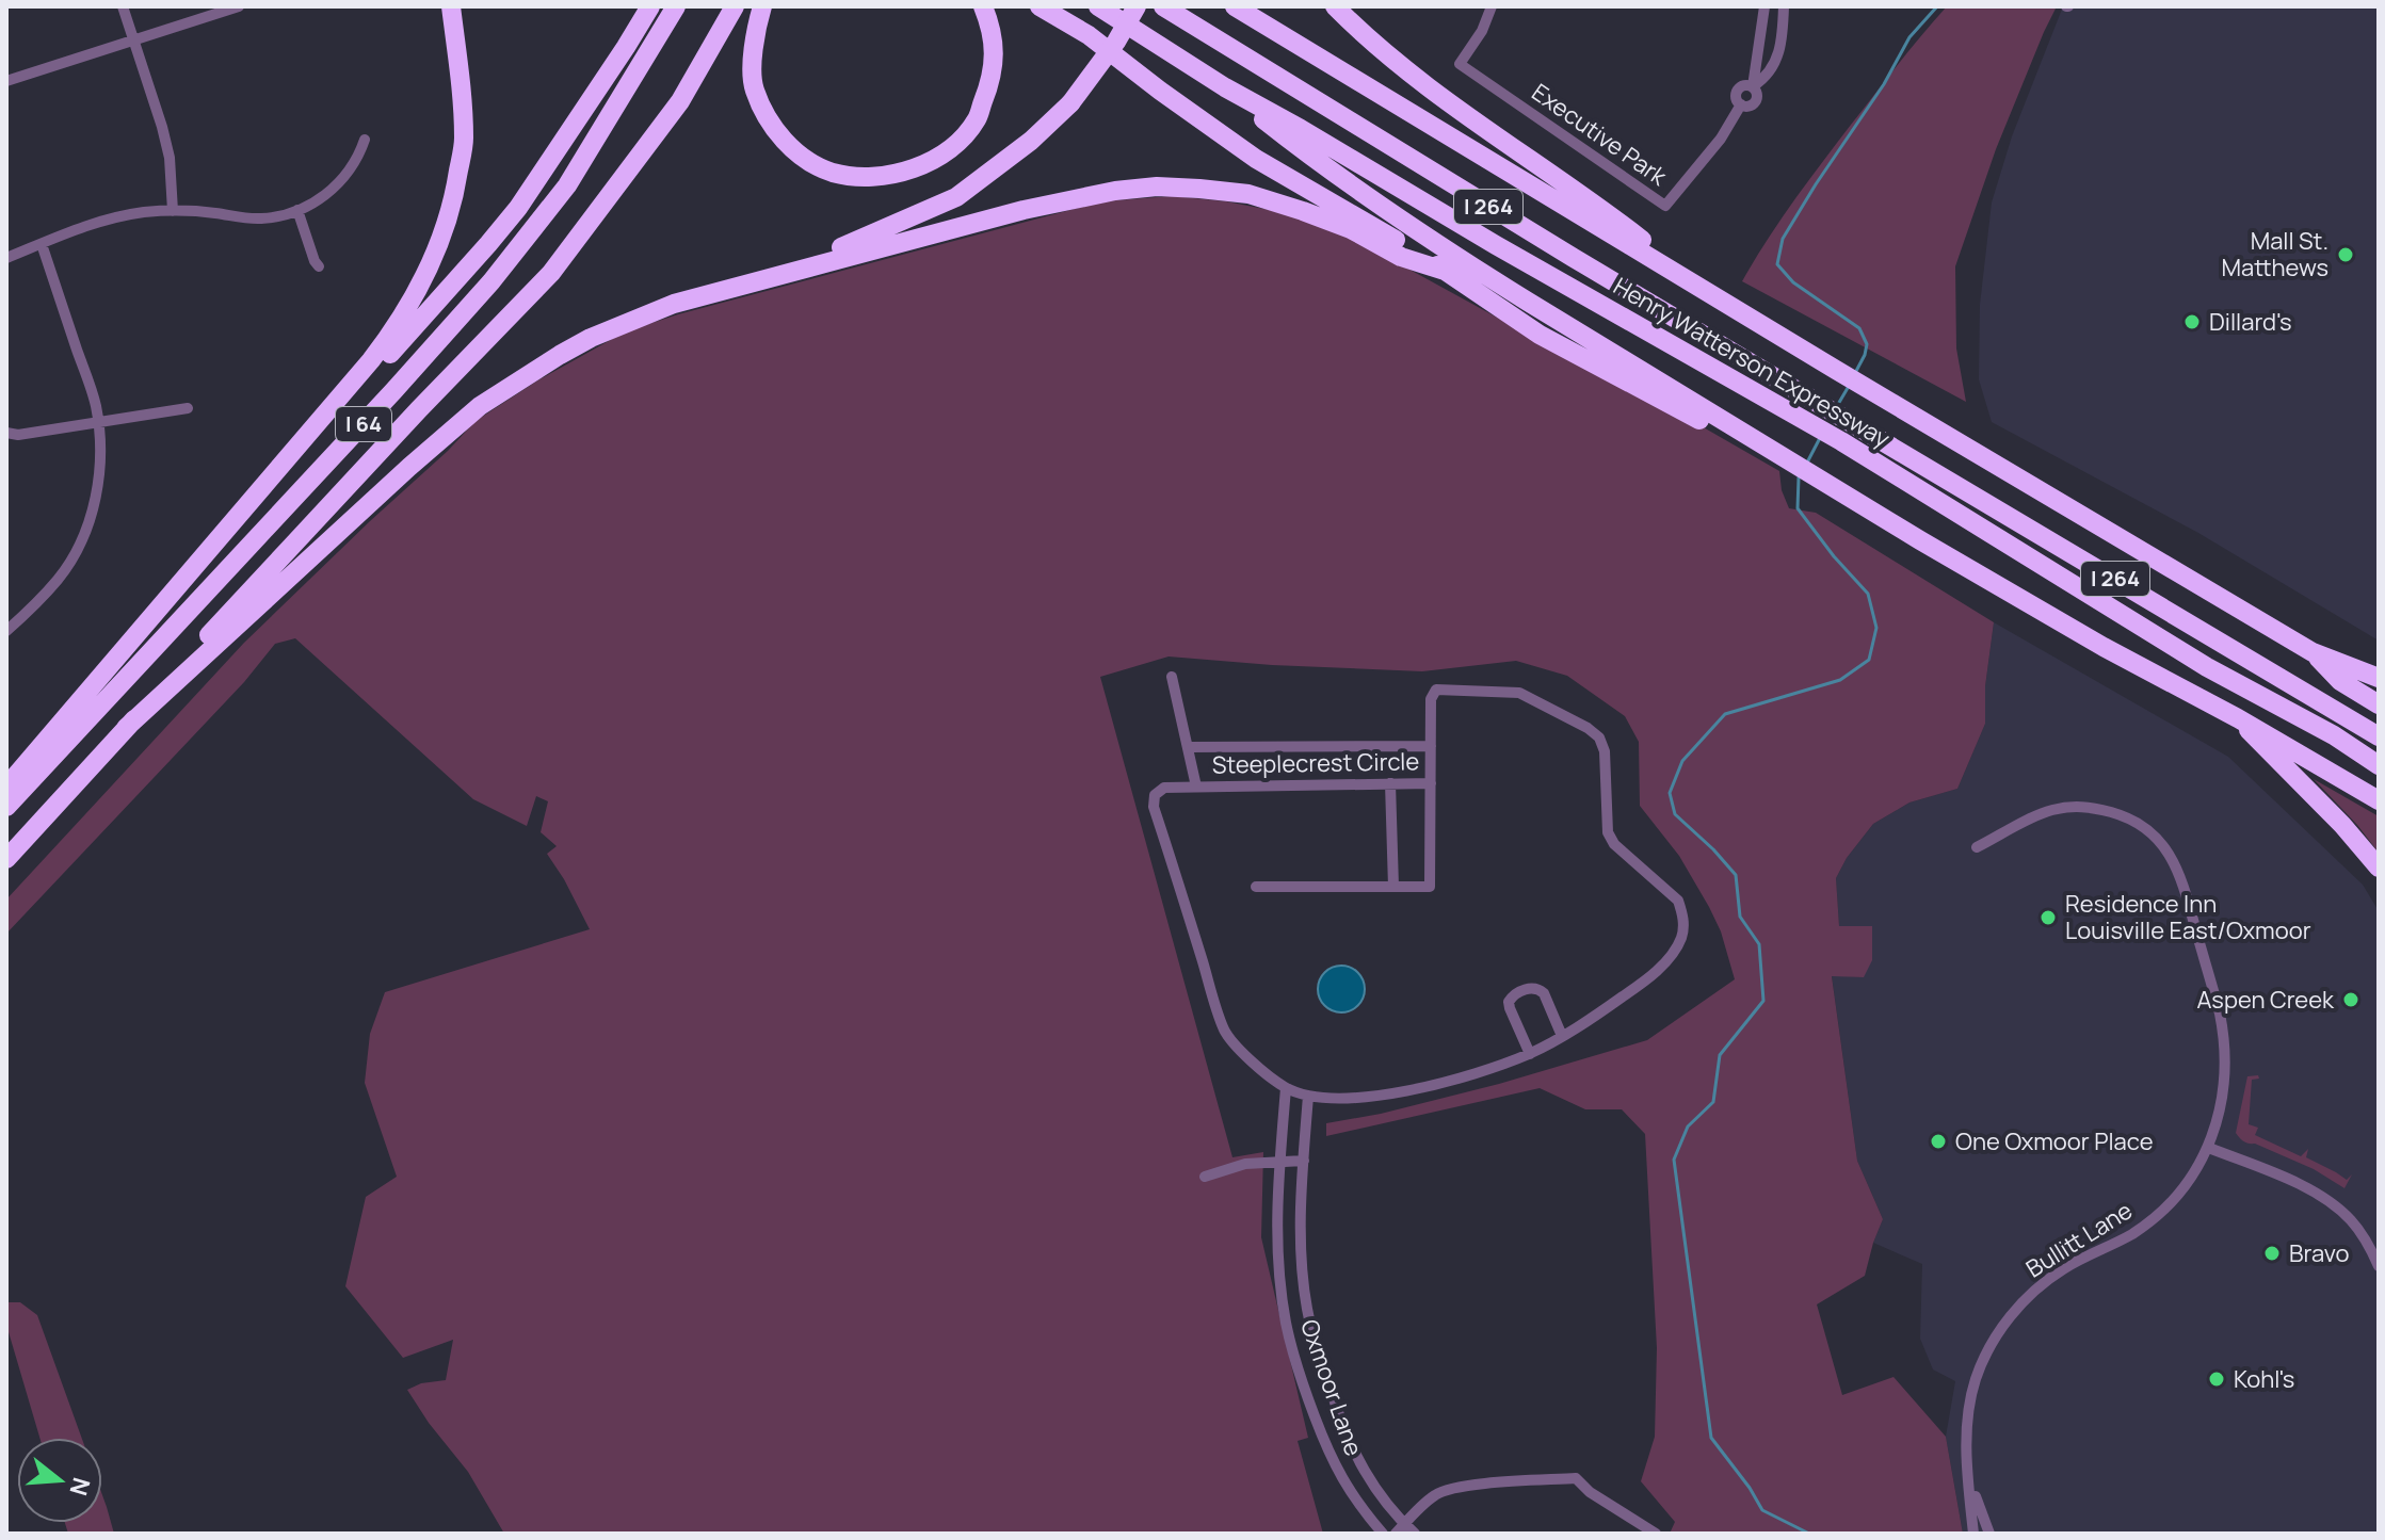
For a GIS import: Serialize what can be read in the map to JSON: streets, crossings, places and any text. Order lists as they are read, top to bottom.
{
  "streets": {
    "highway": ["I 264", "Henry Watterson Expressway", "I 64"],
    "street": [
      "Executive Park",
      "Steeplecrest Circle",
      "Bullitt Lane",
      "Oxmoor Lane"
    ]
  },
  "crossings": [
    ["Steeplecrest Circle", "Oxmoor Lane"]
  ],
  "places": [
    "Mall St. Matthews",
    "Dillard's",
    "Residence Inn Louisville East/Oxmoor",
    "Aspen Creek",
    "One Oxmoor Place",
    "Bravo",
    "Kohl's"
  ],
  "north": "right"
}
